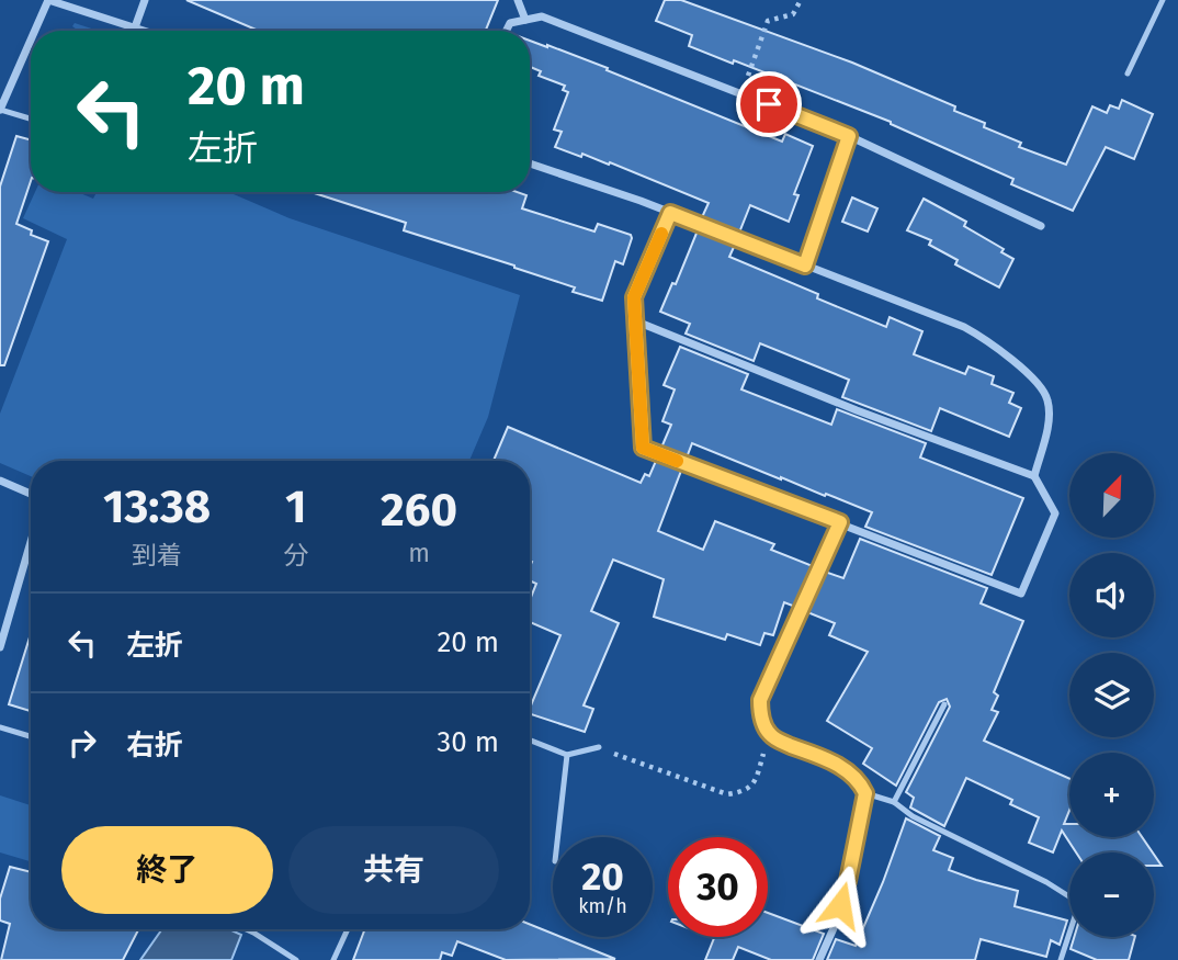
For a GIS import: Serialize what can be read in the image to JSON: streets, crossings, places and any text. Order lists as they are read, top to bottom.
{
  "north": "top right",
  "page": {
    "turn": ["20 m", "左折"],
    "map_buttons": ["+", "−"],
    "eta": [
      "13:38",
      "到着",
      "1",
      "分",
      "260",
      "m"
    ],
    "list": [
      {
        "name": "左折",
        "value": "20 m"
      },
      {
        "name": "右折",
        "value": "30 m"
      }
    ],
    "buttons": ["終了", "共有"],
    "speed": "20 km/h",
    "limit": "30"
  }
}
